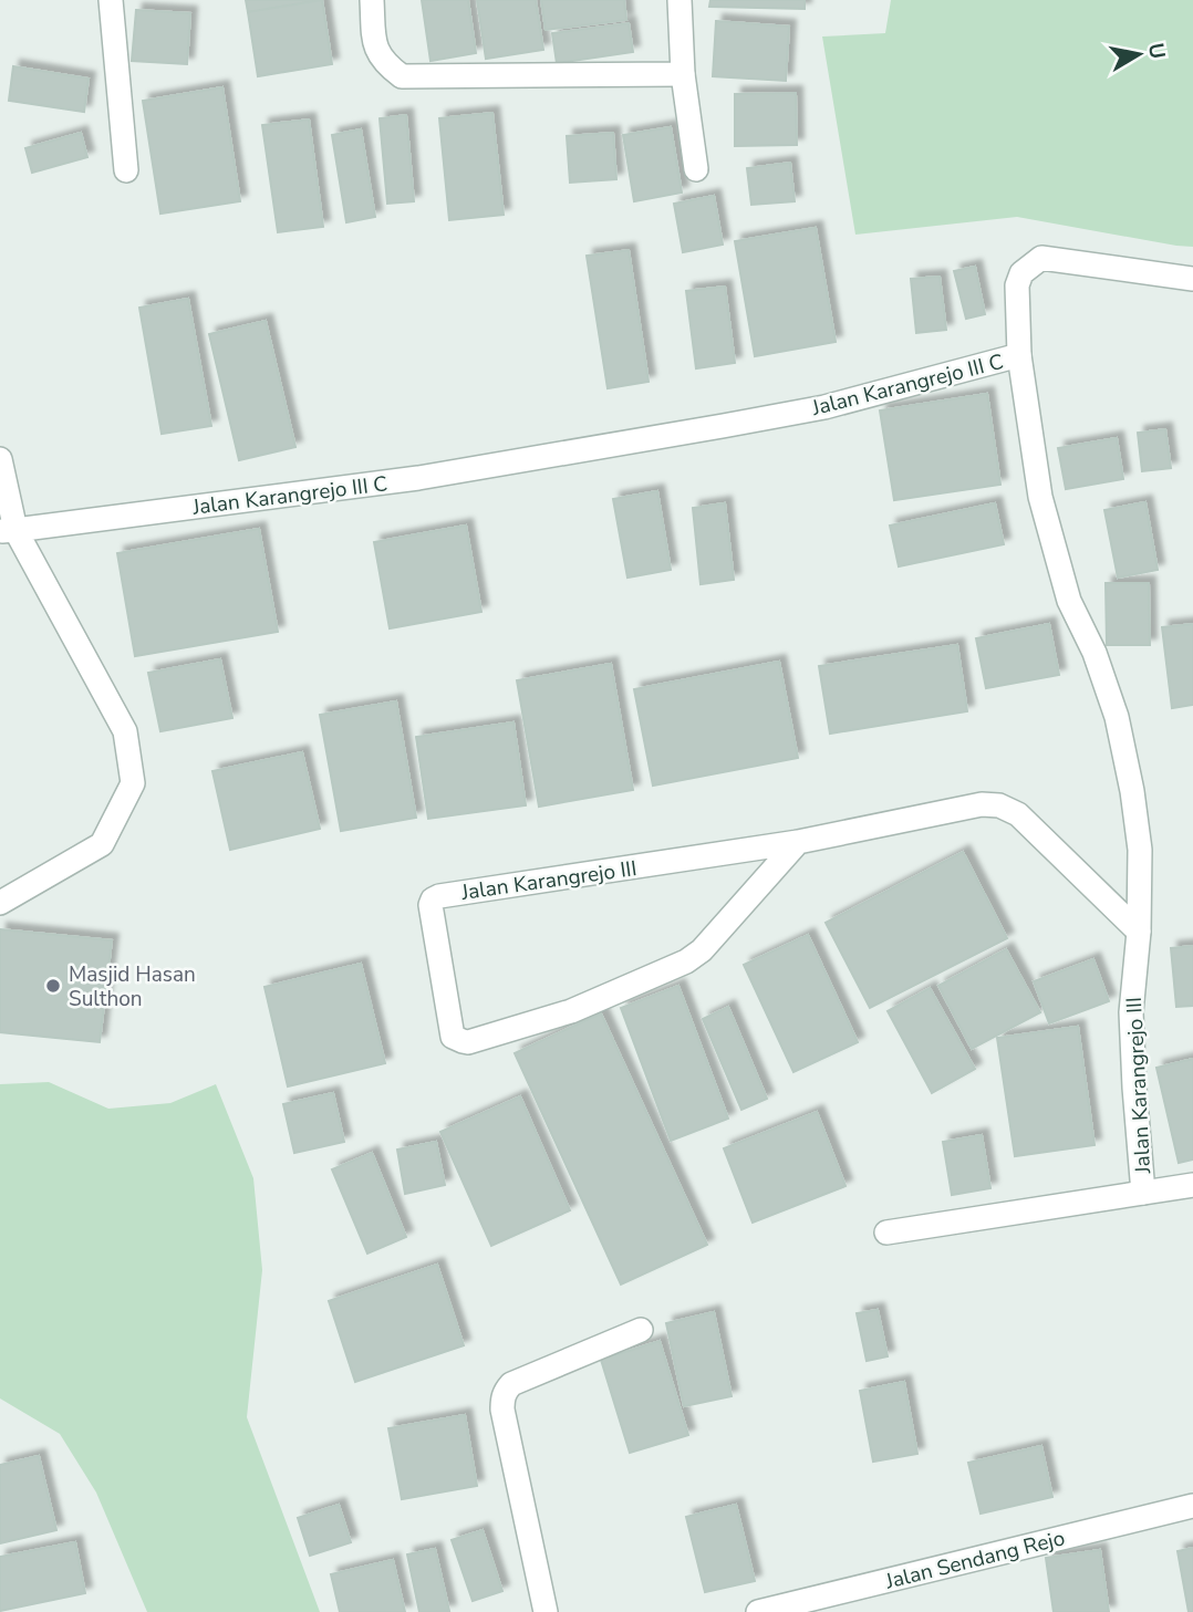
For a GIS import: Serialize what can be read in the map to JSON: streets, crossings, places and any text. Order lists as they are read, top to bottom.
{
  "streets": {
    "street": ["Jalan Karangrejo III C", "Jalan Karangrejo III", "Jalan Sendang Rejo"]
  },
  "crossings": [
    ["Jalan Karangrejo III C", "Jalan Karangrejo III"]
  ],
  "places": ["Masjid Hasan Sulthon"],
  "north": "right"
}
